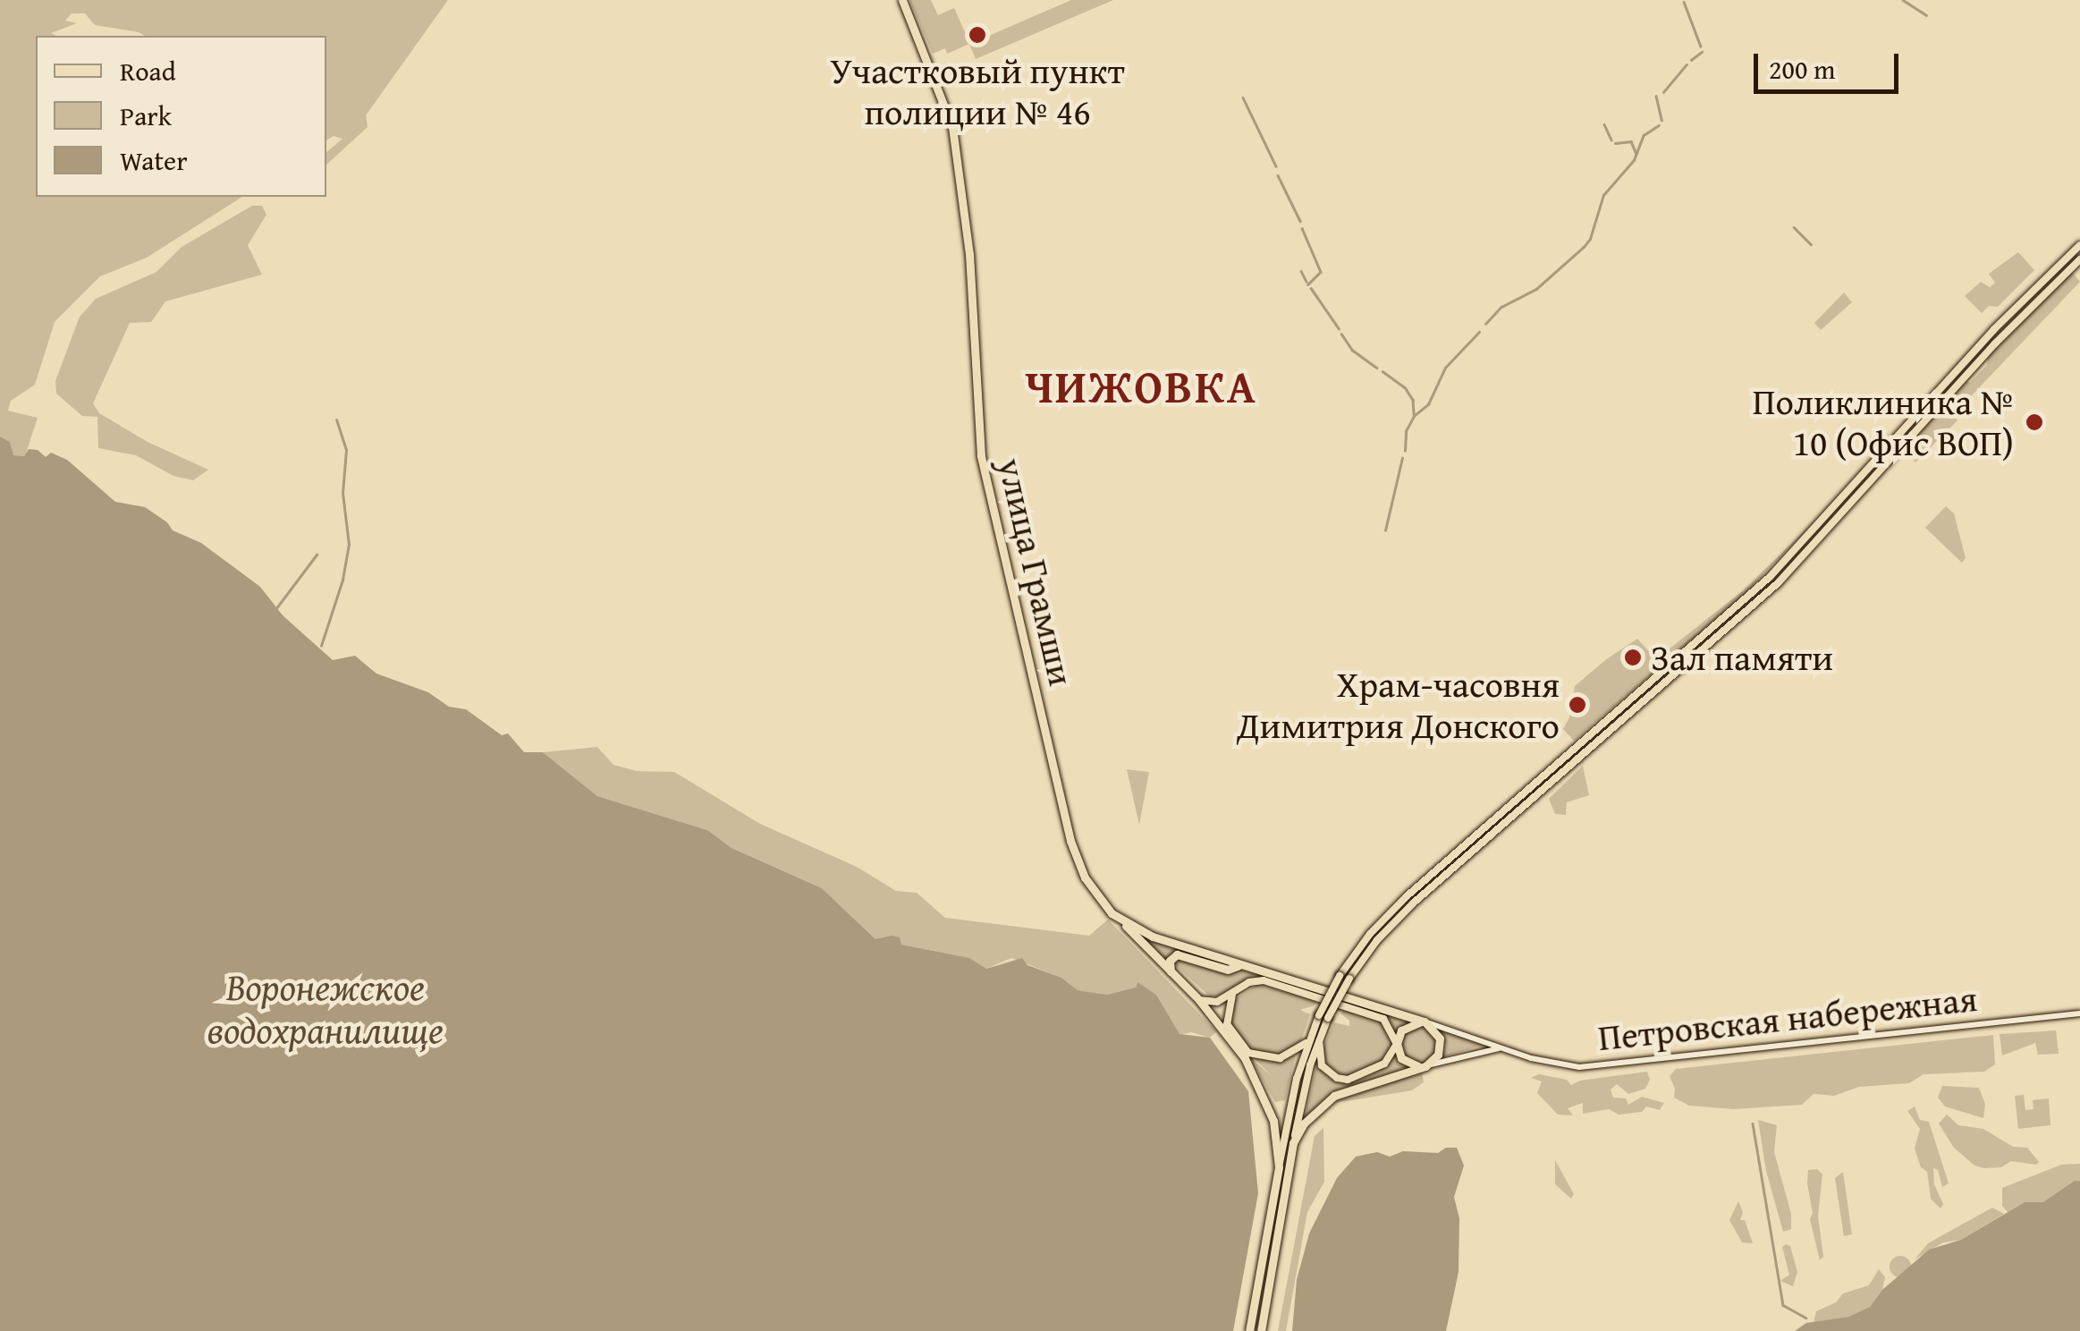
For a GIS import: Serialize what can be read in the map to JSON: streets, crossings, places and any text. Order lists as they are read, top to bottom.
{
  "streets": {
    "highway": ["улица Грамши", "Петровская набережная"]
  },
  "crossings": [
    ["улица Грамши", "Петровская набережная"]
  ],
  "districts": ["ЧИЖОВКА"],
  "water": ["Воронежское водохранилище"],
  "places": [
    "Участковый пункт полиции № 46",
    "Поликлиника № 10 (Офис ВОП)",
    "Зал памяти",
    "Храм-часовня Димитрия Донского"
  ],
  "legend": ["Road", "Park", "Water"],
  "scale_bar": "200 m"
}
